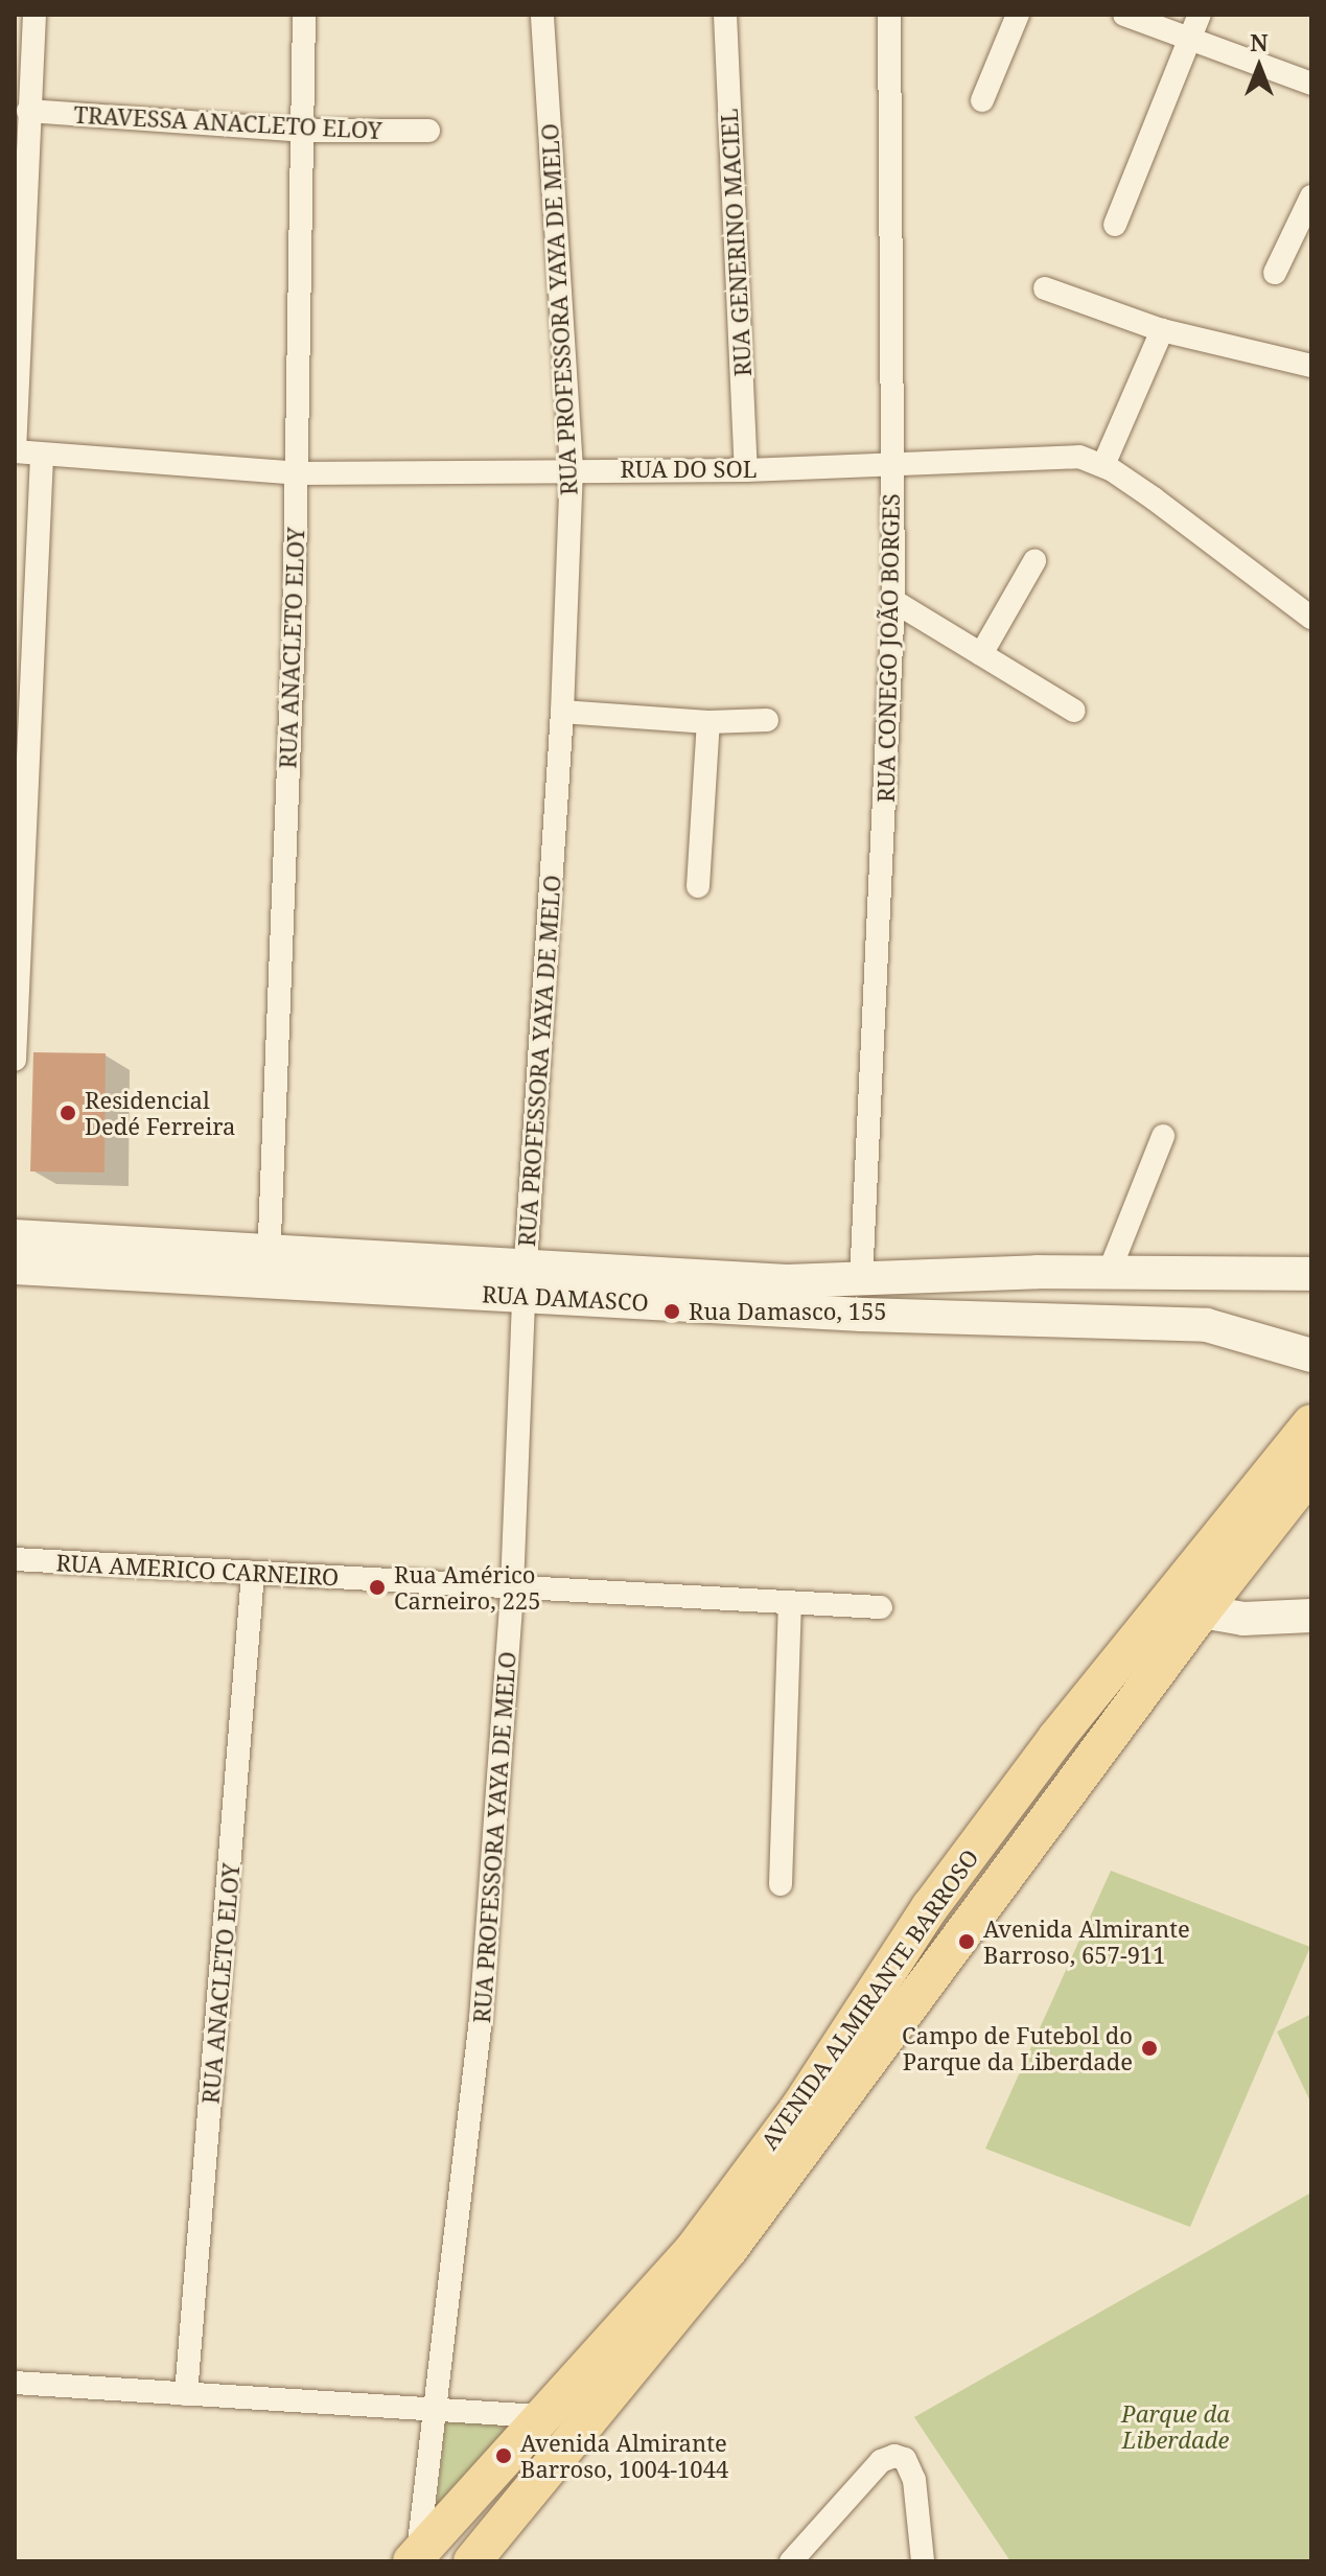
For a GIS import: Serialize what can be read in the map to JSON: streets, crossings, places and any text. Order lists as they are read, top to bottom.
{
  "streets": {
    "main road": ["AVENIDA ALMIRANTE BARROSO"],
    "street": [
      "TRAVESSA ANACLETO ELOY",
      "RUA GENERINO MACIEL",
      "RUA PROFESSORA YAYA DE MELO",
      "RUA DO SOL",
      "RUA ANACLETO ELOY",
      "RUA CONEGO JOÃO BORGES",
      "RUA DAMASCO",
      "RUA AMERICO CARNEIRO"
    ]
  },
  "crossings": [
    ["TRAVESSA ANACLETO ELOY", "RUA ANACLETO ELOY"],
    ["RUA GENERINO MACIEL", "RUA DO SOL"],
    ["RUA PROFESSORA YAYA DE MELO", "RUA DO SOL"],
    ["RUA PROFESSORA YAYA DE MELO", "RUA DAMASCO"],
    ["RUA PROFESSORA YAYA DE MELO", "RUA AMERICO CARNEIRO"],
    ["RUA PROFESSORA YAYA DE MELO", "AVENIDA ALMIRANTE BARROSO"],
    ["RUA DO SOL", "RUA ANACLETO ELOY"],
    ["RUA DO SOL", "RUA CONEGO JOÃO BORGES"],
    ["RUA ANACLETO ELOY", "RUA DAMASCO"],
    ["RUA ANACLETO ELOY", "RUA AMERICO CARNEIRO"],
    ["RUA CONEGO JOÃO BORGES", "RUA DAMASCO"]
  ],
  "parks": ["Parque da Liberdade"],
  "places": [
    "Residencial Dedé Ferreira",
    "Rua Damasco, 155",
    "Rua Américo Carneiro, 225",
    "Avenida Almirante Barroso, 657-911",
    "Campo de Futebol do Parque da Liberdade",
    "Avenida Almirante Barroso, 1004-1044"
  ],
  "north": "top"
}
